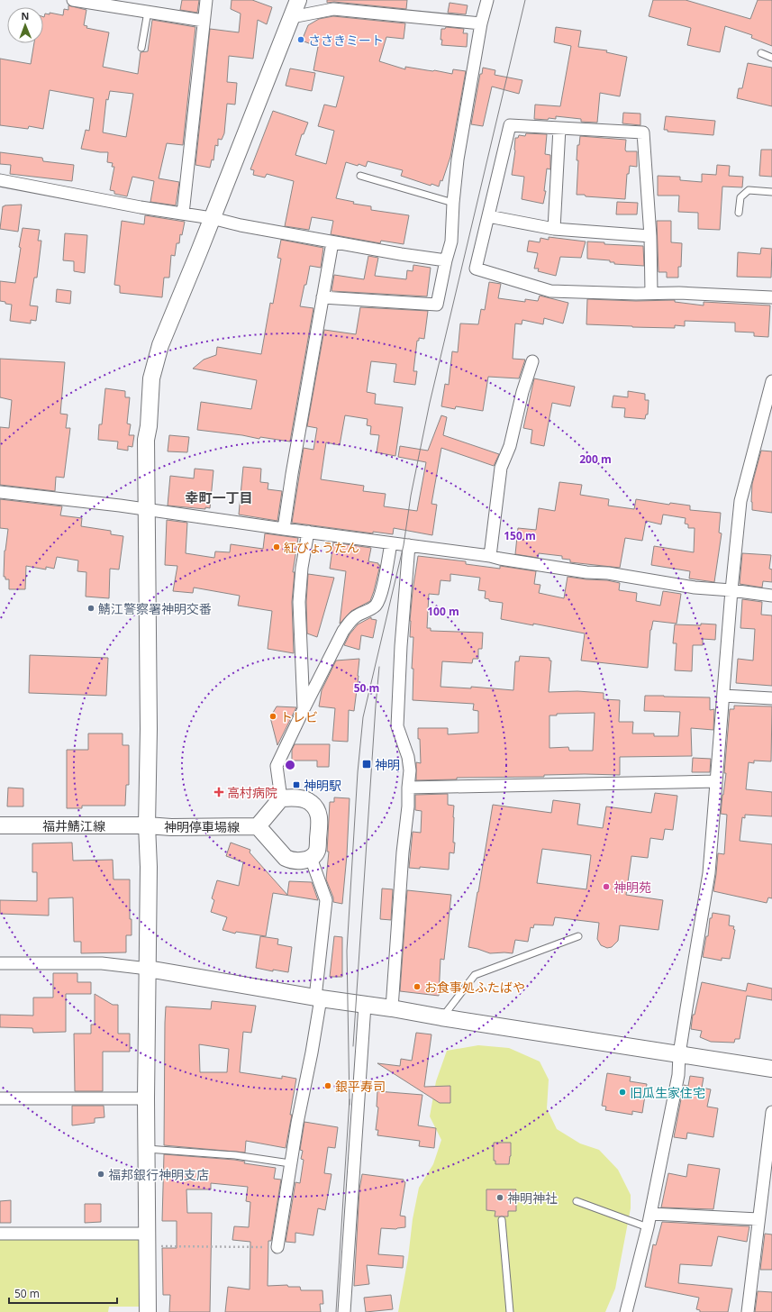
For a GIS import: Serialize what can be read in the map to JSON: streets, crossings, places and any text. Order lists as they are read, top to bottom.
{
  "streets": {
    "street": ["福井鯖江線", "神明停車場線"]
  },
  "crossings": [
    ["福井鯖江線", "神明停車場線"]
  ],
  "districts": ["幸町一丁目"],
  "places": {
    "other": [
      "ささきミート",
      "紅びょうたん",
      "鯖江警察署神明交番",
      "トレビ",
      "神明苑",
      "お食事処ふたばや",
      "銀平寿司",
      "旧瓜生家住宅",
      "福邦銀行神明支店",
      "神明神社"
    ],
    "transit": ["神明", "神明駅"],
    "health": ["高村病院"]
  },
  "scale_bar": "50 m",
  "north": "top",
  "rings": [
    "200 m",
    "150 m",
    "100 m",
    "50 m"
  ]
}
